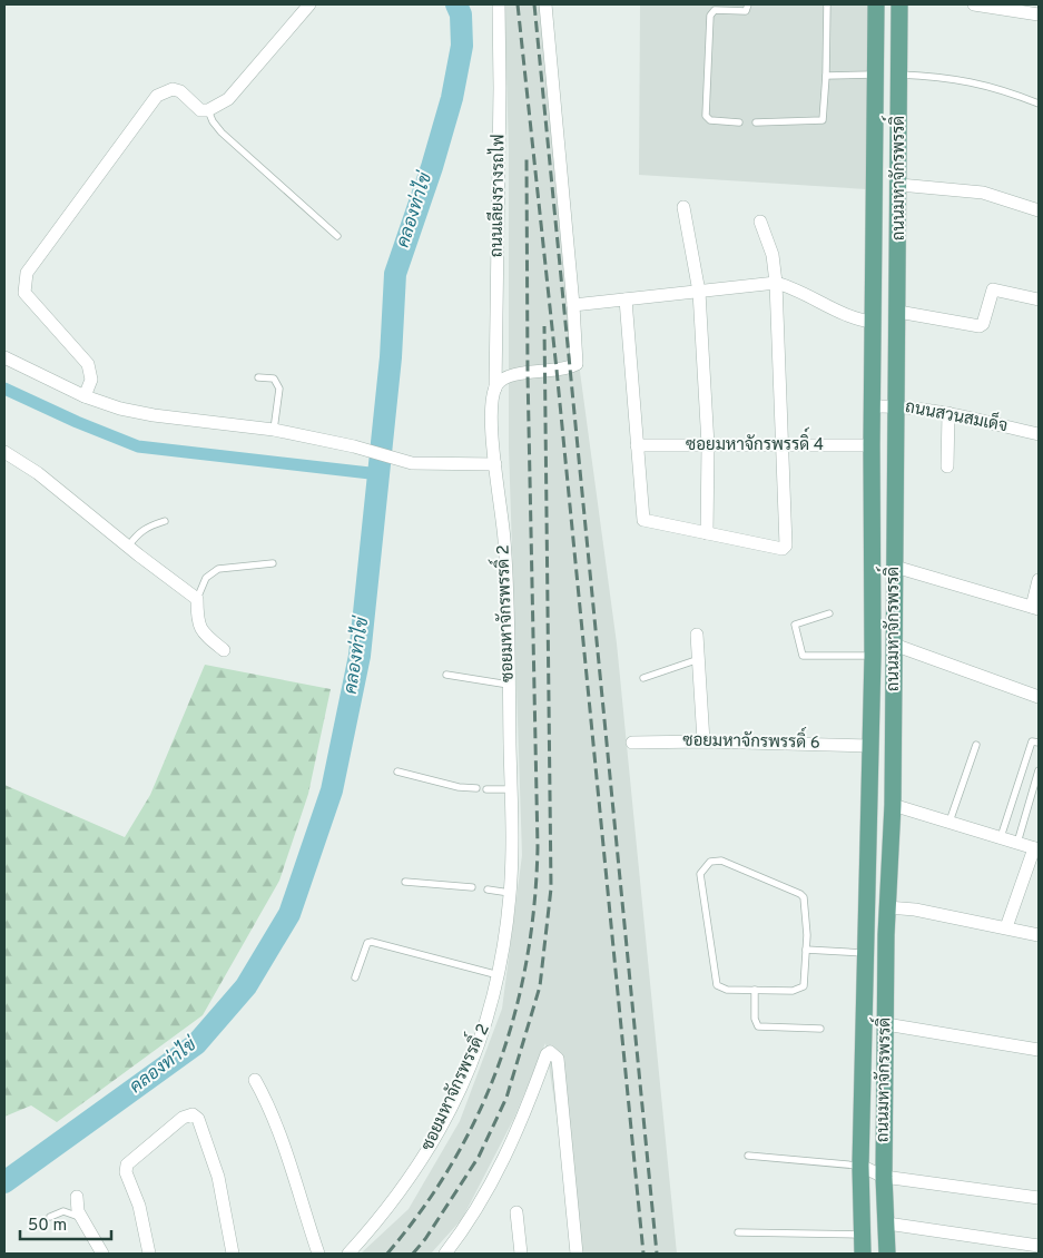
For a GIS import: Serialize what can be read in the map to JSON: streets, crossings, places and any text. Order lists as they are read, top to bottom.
{
  "streets": {
    "main road": ["ถนนมหาจักรพรรดิ์"],
    "street": [
      "ถนนเลียงรางรถไฟ",
      "ถนนสวนสมเด็จ",
      "ซอยมหาจักรพรรดิ์ 4",
      "ซอยมหาจักรพรรดิ์ 2",
      "ซอยมหาจักรพรรดิ์ 6"
    ]
  },
  "crossings": [
    ["ถนนมหาจักรพรรดิ์", "ถนนสวนสมเด็จ"],
    ["ถนนมหาจักรพรรดิ์", "ซอยมหาจักรพรรดิ์ 4"],
    ["ถนนมหาจักรพรรดิ์", "ซอยมหาจักรพรรดิ์ 6"],
    ["ถนนเลียงรางรถไฟ", "ซอยมหาจักรพรรดิ์ 2"]
  ],
  "water": ["คลองท่าไข่"],
  "scale_bar": "50 m"
}
